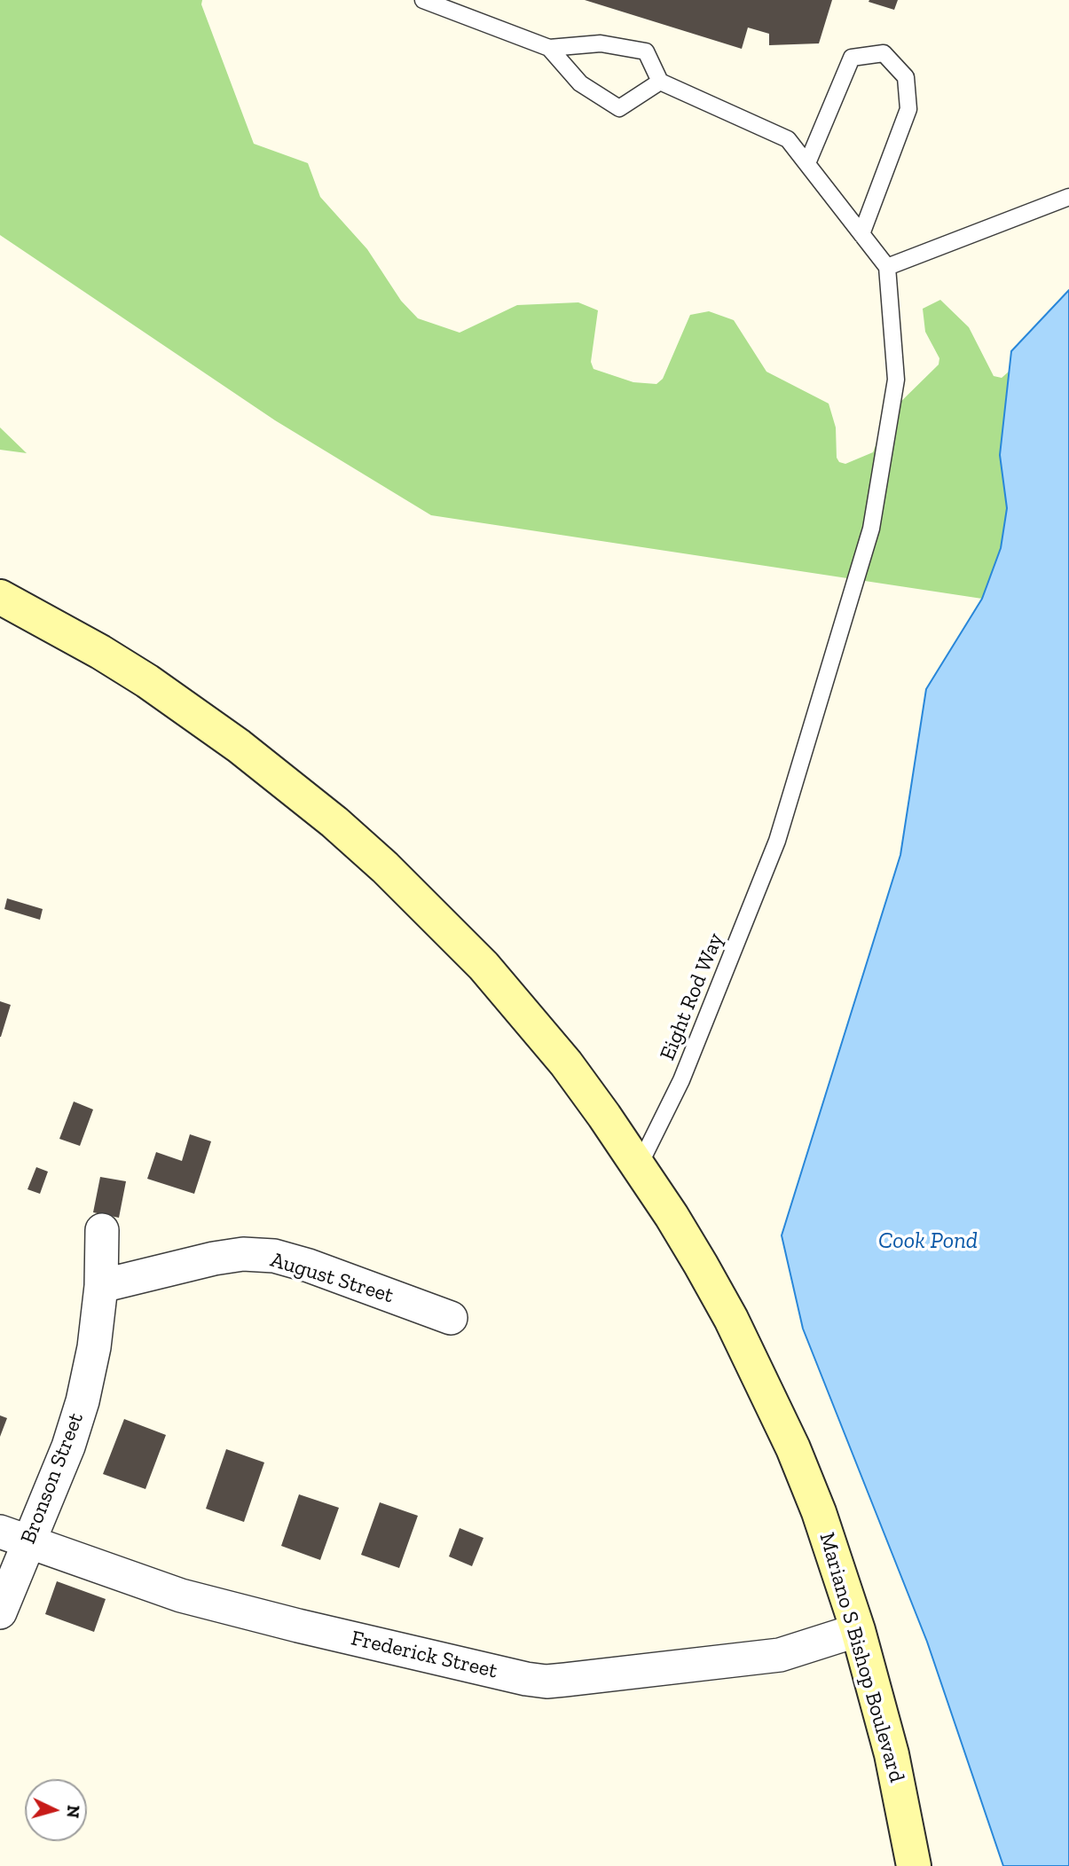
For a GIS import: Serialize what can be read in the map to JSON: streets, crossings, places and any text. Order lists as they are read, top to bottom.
{
  "streets": {
    "main road": ["Mariano S Bishop Boulevard"],
    "street": ["August Street", "Bronson Street", "Frederick Street"],
    "lane": ["Eight Rod Way"]
  },
  "crossings": [
    ["Eight Rod Way", "Mariano S Bishop Boulevard"],
    ["August Street", "Bronson Street"],
    ["Bronson Street", "Frederick Street"],
    ["Frederick Street", "Mariano S Bishop Boulevard"]
  ],
  "water": ["Cook Pond"],
  "north": "right"
}
